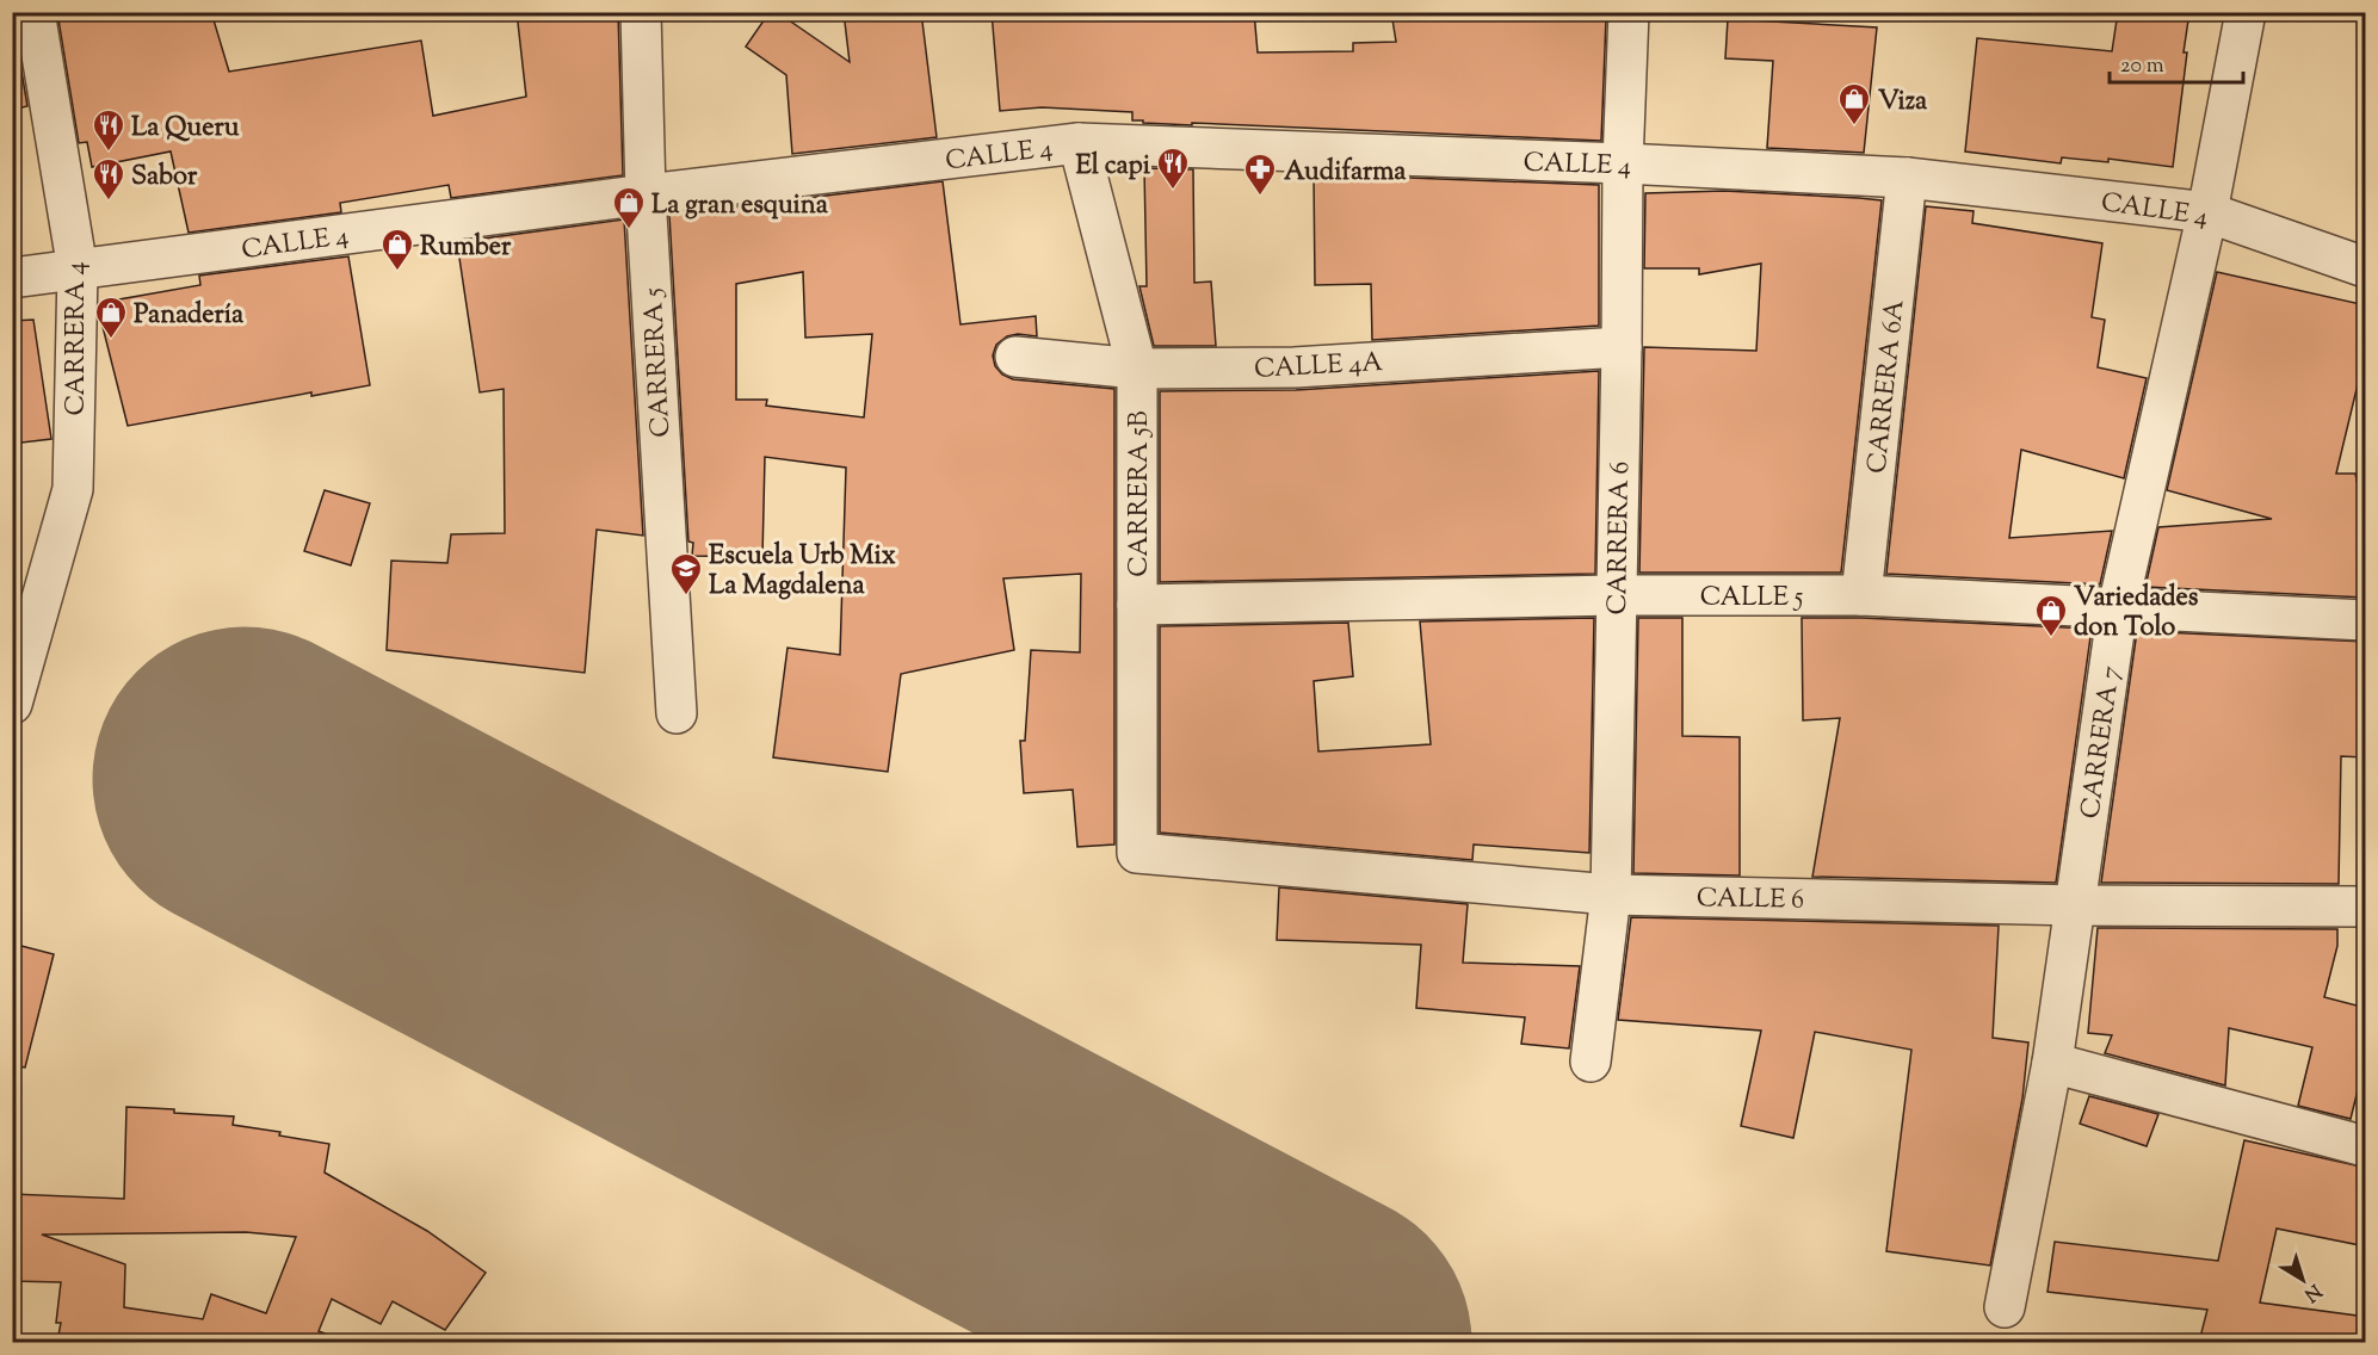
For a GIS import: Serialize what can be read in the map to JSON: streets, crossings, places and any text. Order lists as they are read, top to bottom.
{
  "streets": {
    "street": [
      "CALLE 4",
      "CARRERA 4",
      "CARRERA 5",
      "CALLE 4A",
      "CARRERA 6A",
      "CARRERA 5B",
      "CARRERA 6",
      "CALLE 5",
      "CARRERA 7",
      "CALLE 6"
    ]
  },
  "crossings": [
    ["CALLE 4", "CARRERA 4"],
    ["CALLE 4", "CARRERA 5"],
    ["CALLE 4", "CARRERA 6A"],
    ["CALLE 4", "CARRERA 5B"],
    ["CALLE 4", "CARRERA 6"],
    ["CALLE 4", "CARRERA 7"],
    ["CALLE 4A", "CARRERA 5B"],
    ["CALLE 4A", "CARRERA 6"],
    ["CARRERA 6A", "CALLE 5"],
    ["CARRERA 5B", "CALLE 5"],
    ["CARRERA 5B", "CALLE 6"],
    ["CARRERA 6", "CALLE 5"],
    ["CARRERA 6", "CALLE 6"],
    ["CALLE 5", "CARRERA 7"],
    ["CARRERA 7", "CALLE 6"]
  ],
  "places": {
    "shop": [
      "Viza",
      "La gran esquina",
      "Rumber",
      "Panadería",
      "Variedades don Tolo"
    ],
    "restaurant": ["La Queru", "El capi", "Sabor"],
    "pharmacy": ["Audifarma"],
    "school or university": ["Escuela Urb Mix La Magdalena"]
  },
  "scale_bar": "20 m",
  "north": "bottom right"
}
